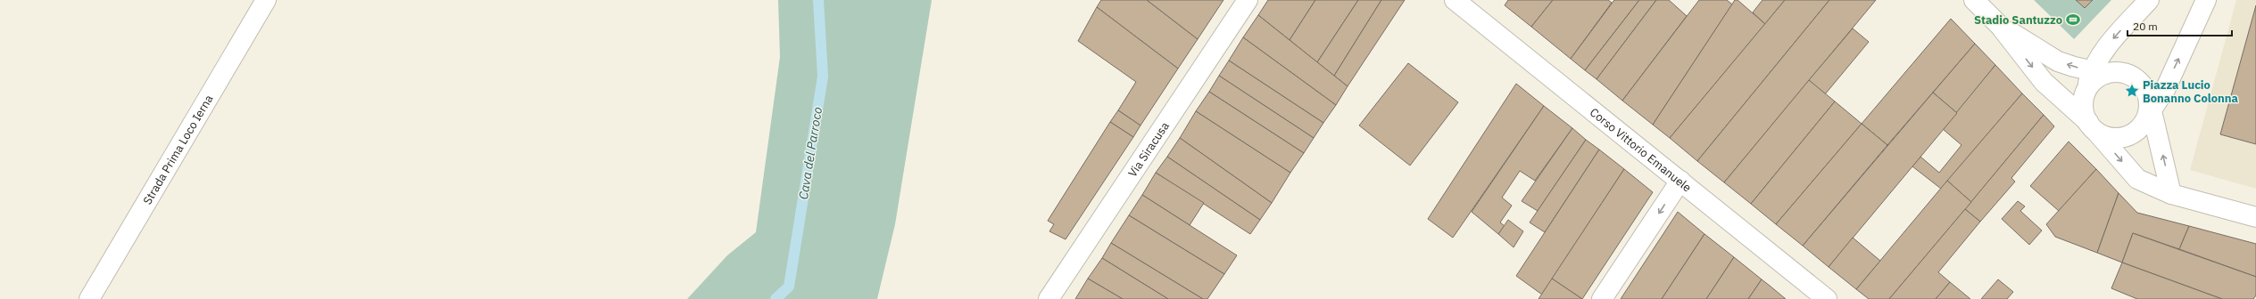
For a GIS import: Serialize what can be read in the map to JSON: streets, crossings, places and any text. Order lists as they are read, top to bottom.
{
  "streets": {
    "main road": ["Corso Vittorio Emanuele", "Strada Prima Loco Ierna", "Via Siracusa"]
  },
  "water": ["Cava del Parroco"],
  "places": {
    "sports": ["Stadio Santuzzo"],
    "place": ["Piazza Lucio Bonanno Colonna"]
  },
  "scale_bar": "20 m"
}
